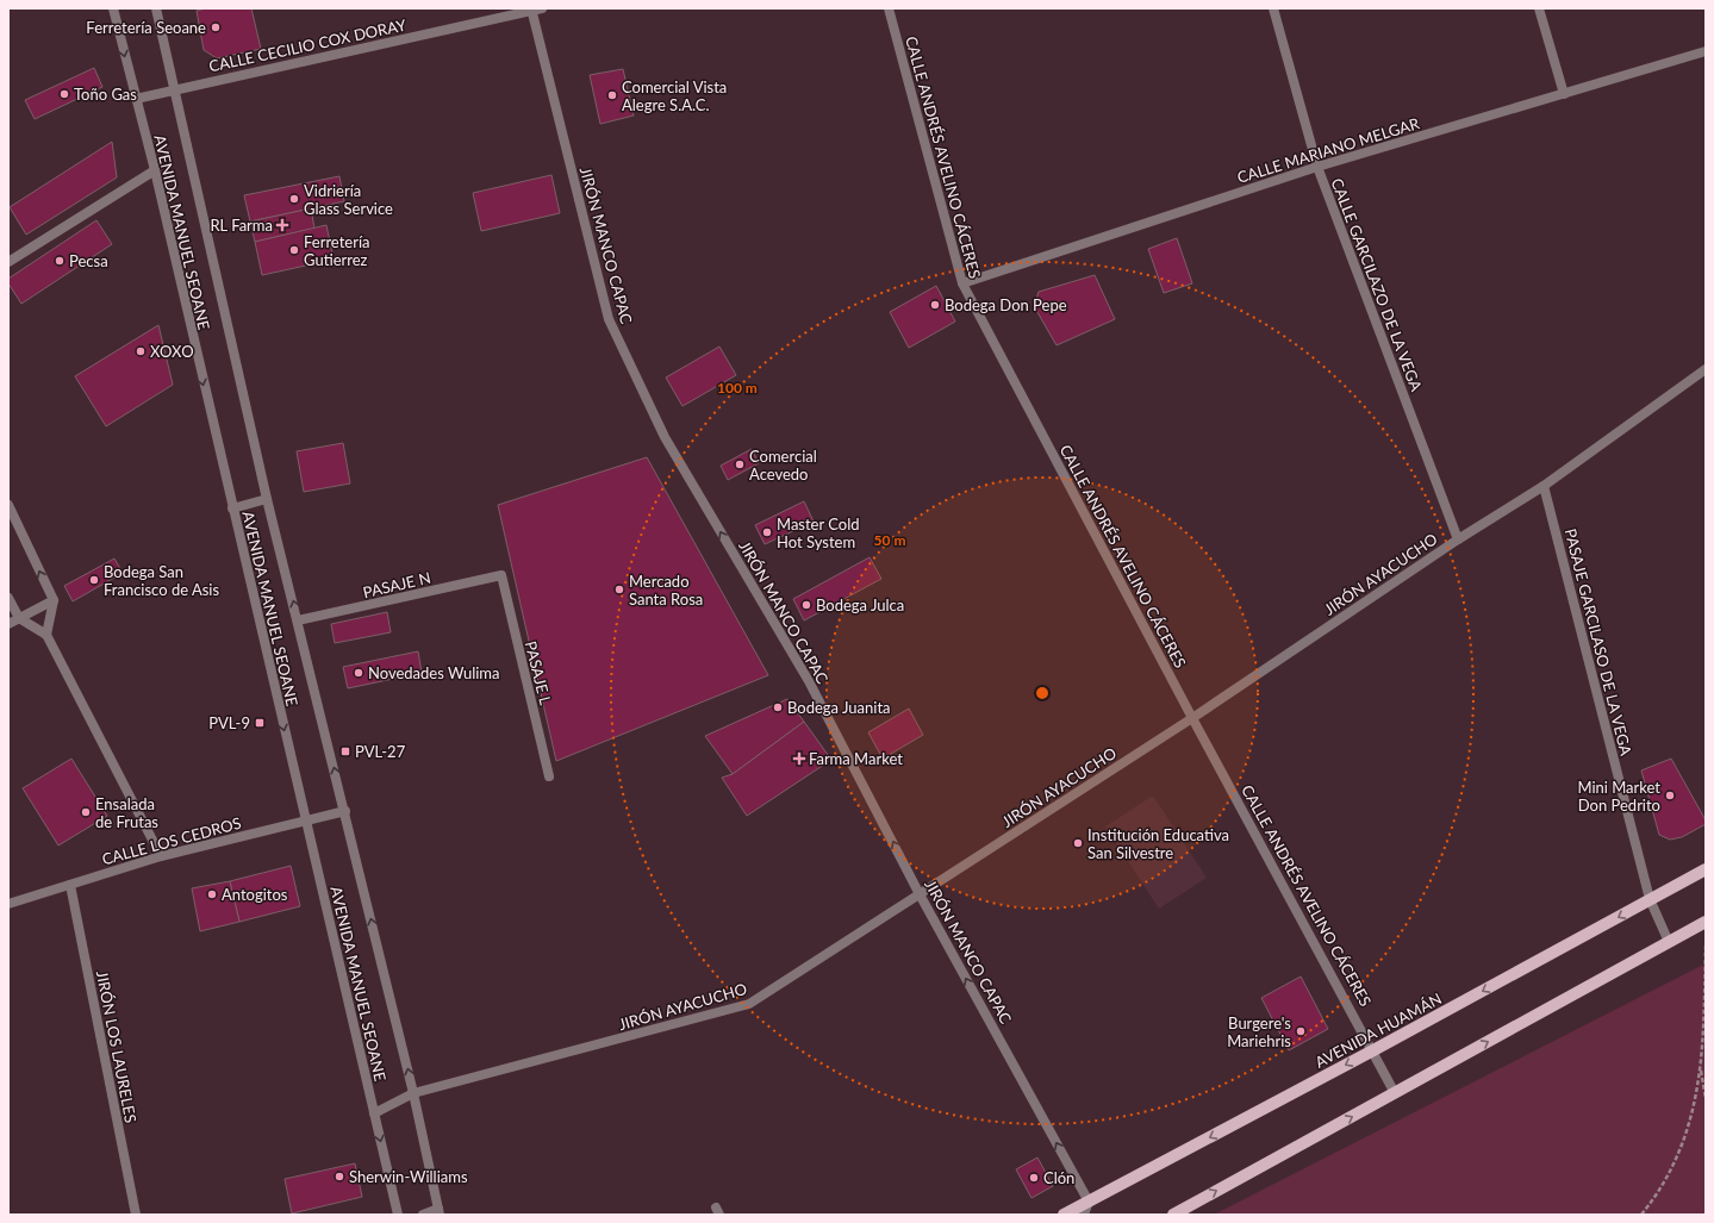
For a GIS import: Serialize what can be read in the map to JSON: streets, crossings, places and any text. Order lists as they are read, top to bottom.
{
  "streets": {
    "main road": ["AVENIDA HUAMÁN"],
    "street": [
      "CALLE CECILIO COX DORAY",
      "CALLE MARIANO MELGAR",
      "CALLE ANDRÉS AVELINO CÁCERES",
      "AVENIDA MANUEL SEOANE",
      "JIRÓN MANCO CAPAC",
      "CALLE GARCILAZO DE LA VEGA",
      "JIRÓN AYACUCHO",
      "PASAJE N",
      "PASAJE GARCILASO DE LA VEGA",
      "PASAJE L",
      "CALLE LOS CEDROS",
      "JIRÓN LOS LAURELES"
    ]
  },
  "crossings": [
    ["CALLE CECILIO COX DORAY", "AVENIDA MANUEL SEOANE"],
    ["CALLE CECILIO COX DORAY", "JIRÓN MANCO CAPAC"],
    ["CALLE MARIANO MELGAR", "CALLE ANDRÉS AVELINO CÁCERES"],
    ["CALLE MARIANO MELGAR", "CALLE GARCILAZO DE LA VEGA"],
    ["CALLE ANDRÉS AVELINO CÁCERES", "JIRÓN AYACUCHO"],
    ["CALLE ANDRÉS AVELINO CÁCERES", "AVENIDA HUAMÁN"],
    ["AVENIDA MANUEL SEOANE", "JIRÓN AYACUCHO"],
    ["AVENIDA MANUEL SEOANE", "PASAJE N"],
    ["AVENIDA MANUEL SEOANE", "CALLE LOS CEDROS"],
    ["JIRÓN MANCO CAPAC", "JIRÓN AYACUCHO"],
    ["JIRÓN MANCO CAPAC", "AVENIDA HUAMÁN"],
    ["CALLE GARCILAZO DE LA VEGA", "JIRÓN AYACUCHO"],
    ["JIRÓN AYACUCHO", "PASAJE GARCILASO DE LA VEGA"],
    ["PASAJE N", "PASAJE L"],
    ["PASAJE GARCILASO DE LA VEGA", "AVENIDA HUAMÁN"],
    ["CALLE LOS CEDROS", "JIRÓN LOS LAURELES"]
  ],
  "one_way": ["JIRÓN MANCO CAPAC"],
  "places": {
    "other": [
      "Ferretería Seoane",
      "Toño Gas",
      "Comercial Vista Alegre S.A.C.",
      "Vidriería Glass Service",
      "Ferretería Gutierrez",
      "Pecsa",
      "Bodega Don Pepe",
      "XOXO",
      "Comercial Acevedo",
      "Master Cold Hot System",
      "Bodega San Francisco de Asis",
      "Mercado Santa Rosa",
      "Bodega Julca",
      "Novedades Wulima",
      "Bodega Juanita",
      "Mini Market Don Pedrito",
      "Ensalada de Frutas",
      "Institución Educativa San Silvestre",
      "Antogitos",
      "Burgere's Mariehris",
      "Sherwin-Williams",
      "Clón"
    ],
    "health": ["RL Farma", "Farma Market"],
    "transit": ["PVL-9", "PVL-27"]
  },
  "rings": ["100 m", "50 m"]
}
